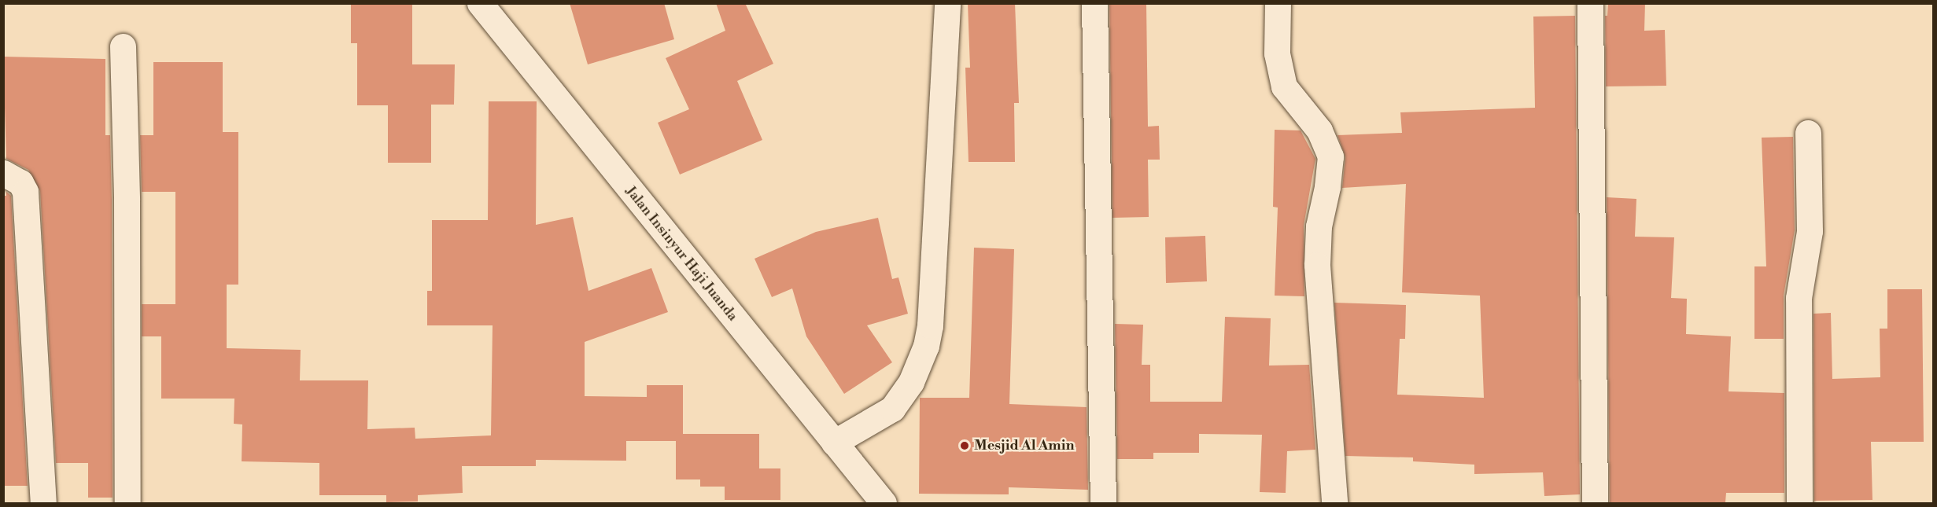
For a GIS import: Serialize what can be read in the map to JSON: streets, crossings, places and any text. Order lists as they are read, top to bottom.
{
  "streets": {
    "street": ["Jalan Insinyur Haji Juanda"]
  },
  "places": ["Mesjid Al Amin"]
}
